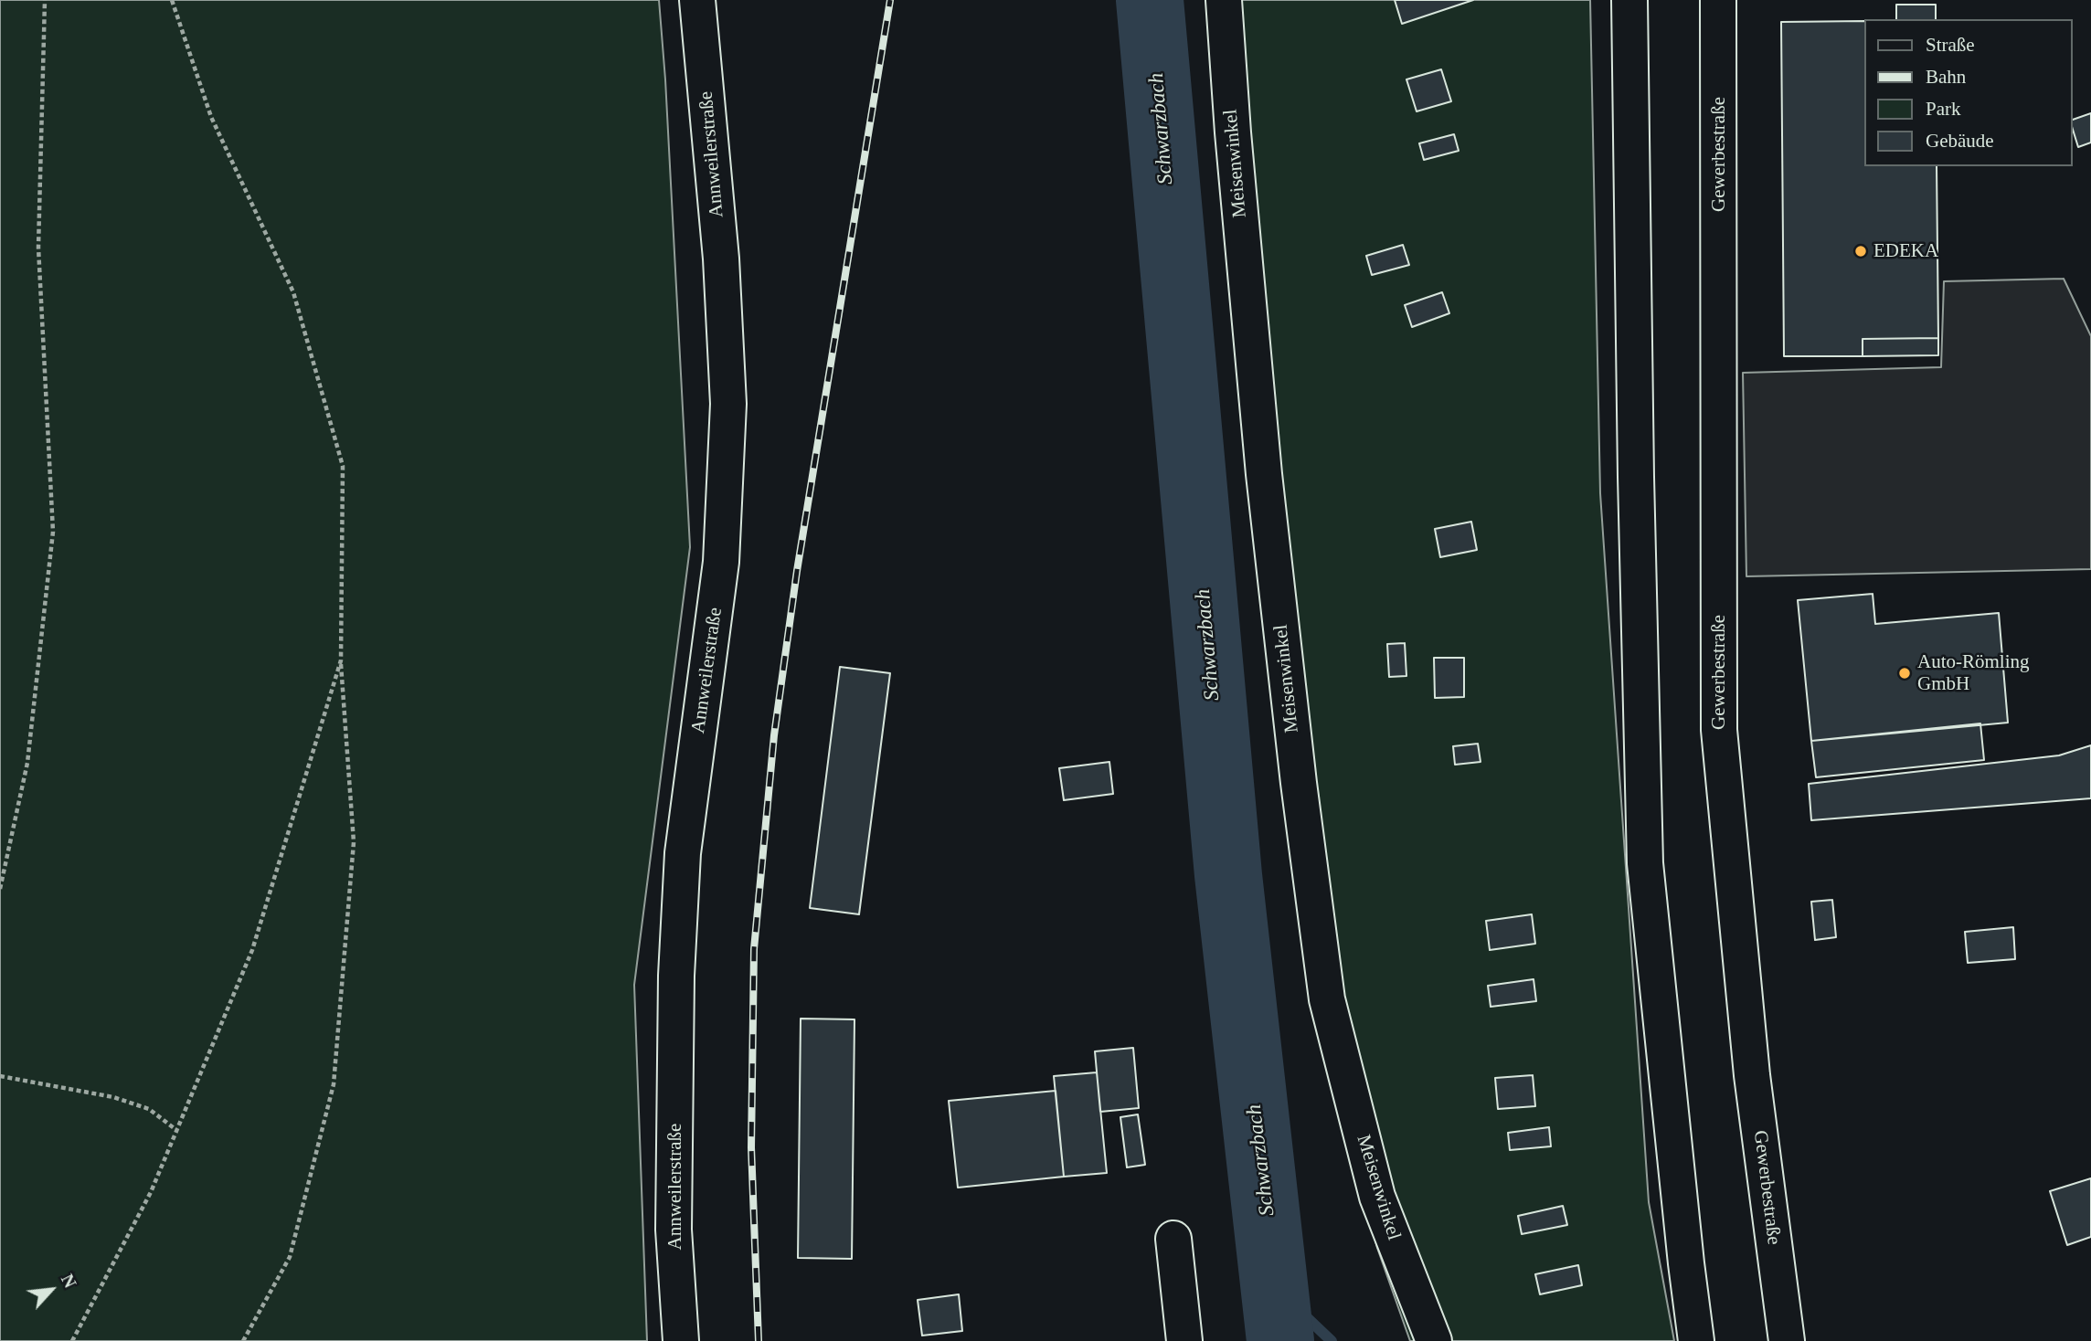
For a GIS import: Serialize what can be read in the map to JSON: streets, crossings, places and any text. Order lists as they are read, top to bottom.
{
  "streets": {
    "street": ["Annweilerstraße", "Gewerbestraße", "Meisenwinkel"]
  },
  "water": ["Schwarzbach"],
  "places": ["EDEKA", "Auto-Römling GmbH"],
  "legend": [
    "Straße",
    "Bahn",
    "Park",
    "Gebäude"
  ],
  "north": "top right"
}
